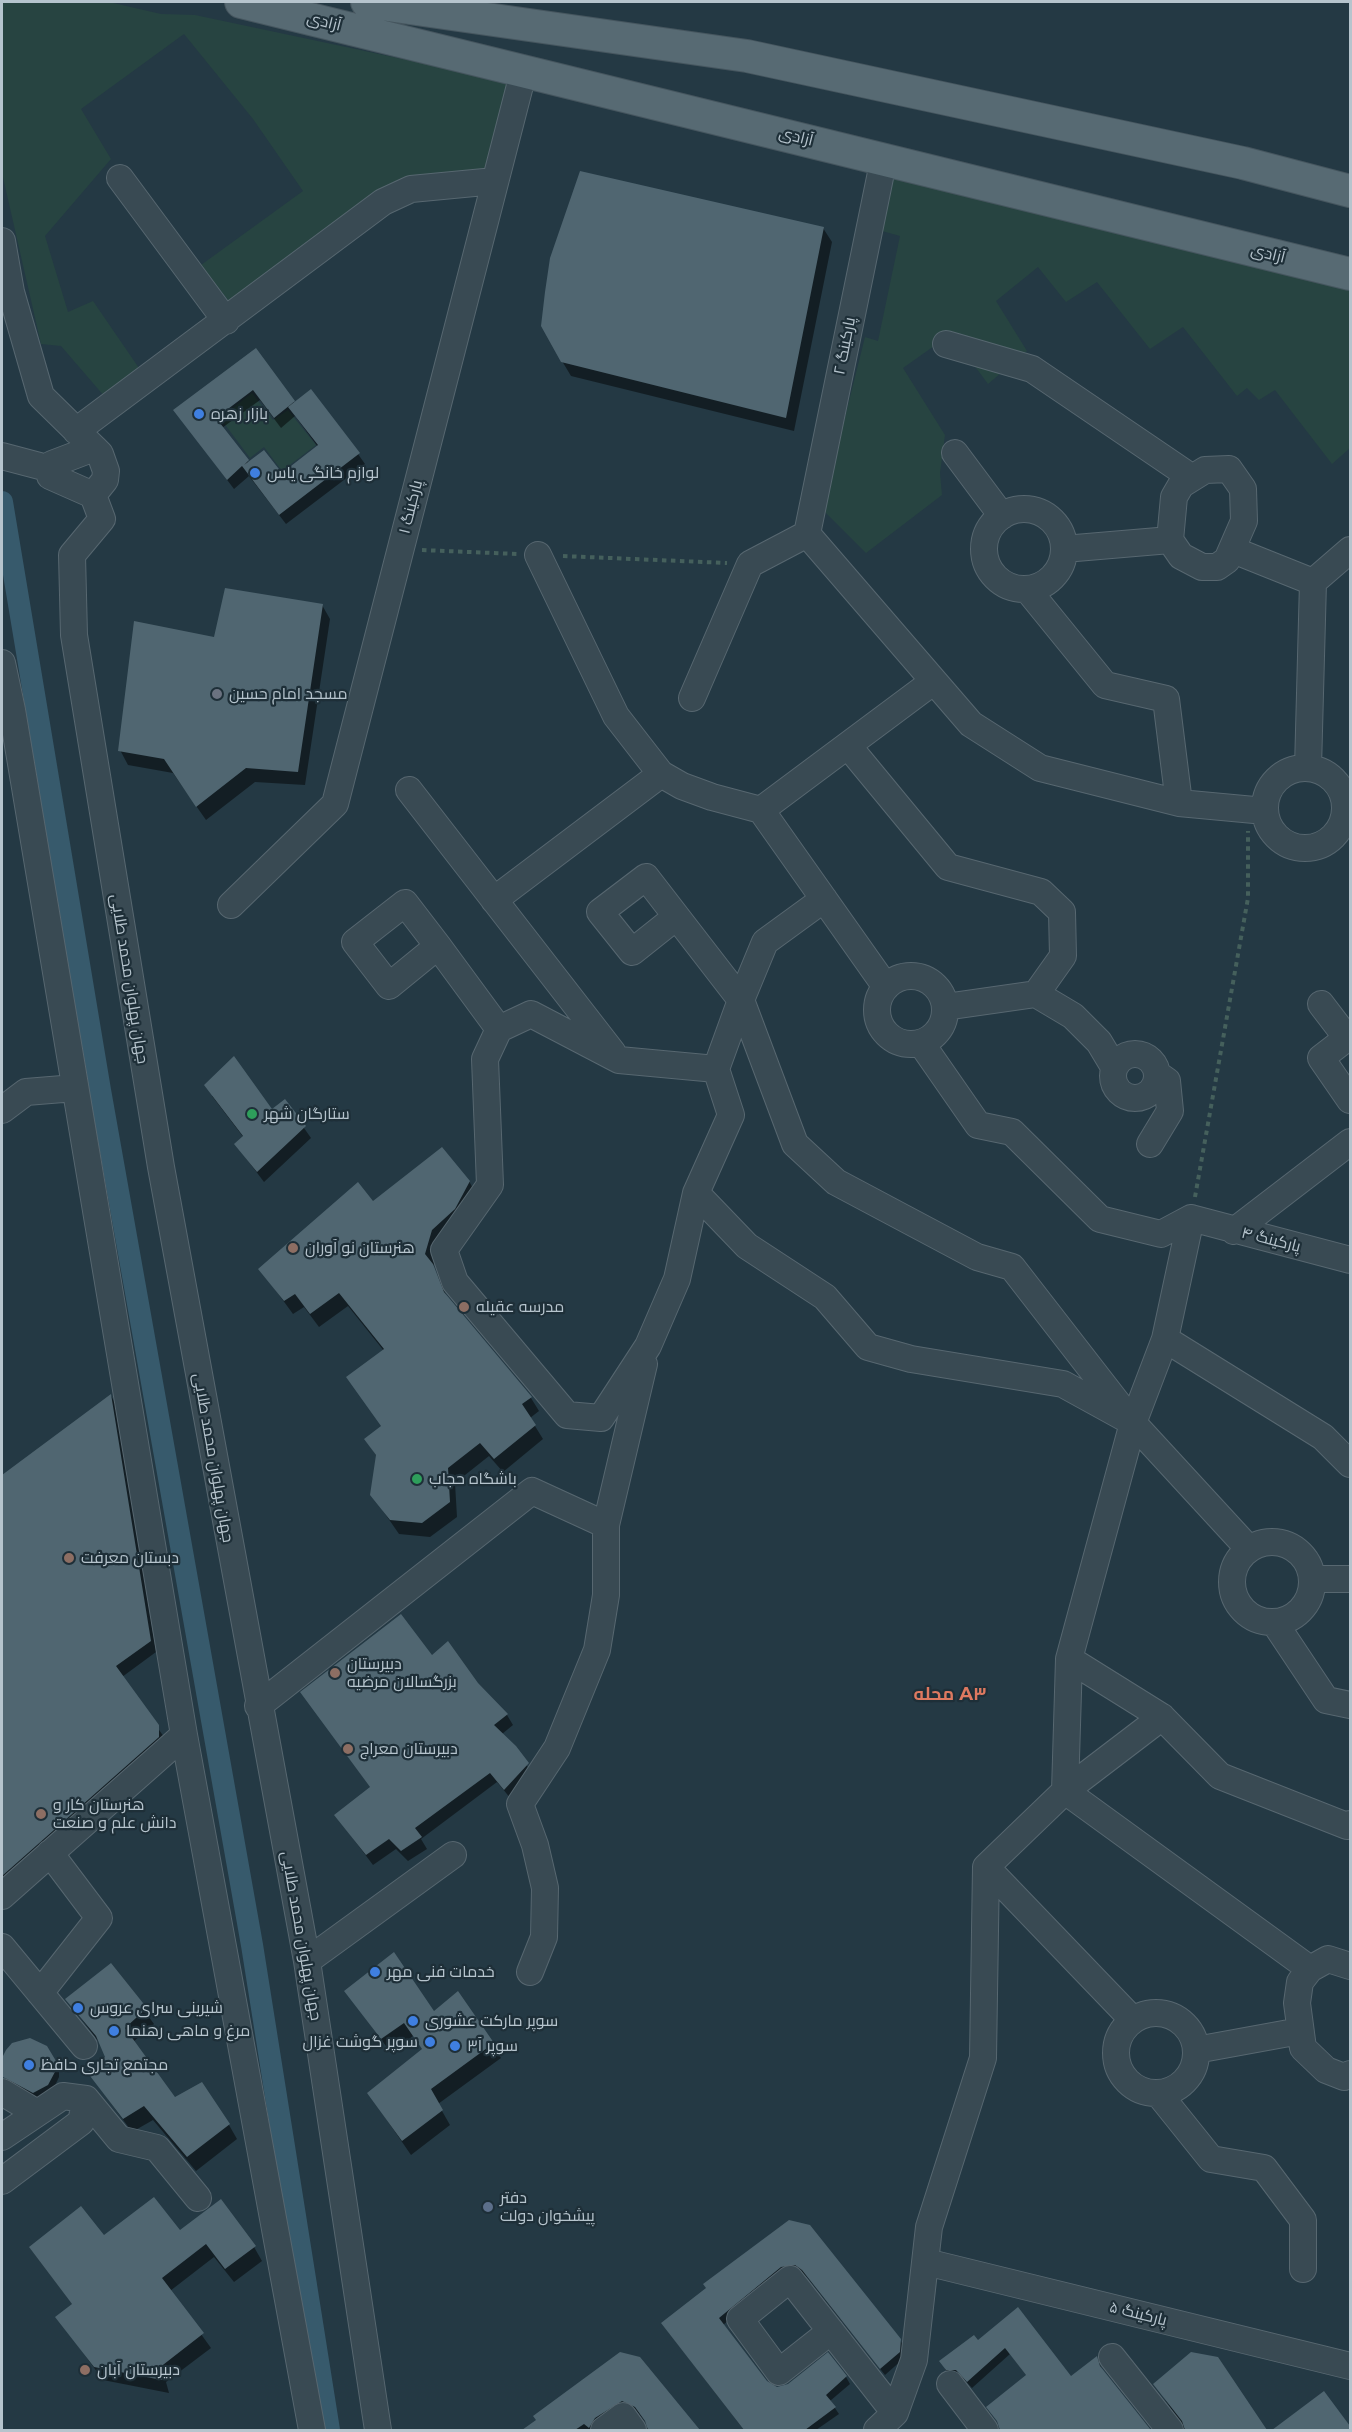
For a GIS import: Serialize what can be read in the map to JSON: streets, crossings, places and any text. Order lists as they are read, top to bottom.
{
  "streets": {
    "main road": ["آزادی"],
    "street": [
      "پارکینگ ۲",
      "پارکینگ ۱",
      "جهان پهلوان محمد طلایی",
      "پارکینگ ۴",
      "پارکینگ ۵"
    ]
  },
  "crossings": [
    ["آزادی", "پارکینگ ۲"],
    ["آزادی", "پارکینگ ۱"]
  ],
  "districts": ["محله A۳"],
  "places": [
    "بازار زهره",
    "لوازم خانگی یاس",
    "مسجد امام حسین",
    "ستارگان شهر",
    "هنرستان نو آوران",
    "مدرسه عقیله",
    "باشگاه حجاب",
    "دبستان معرفت",
    "دبیرستان بزرگسالان مرضیه",
    "دبیرستان معراج",
    "هنرستان کار و دانش علم و صنعت",
    "خدمات فنی مهر",
    "شیرینی سرای عروس",
    "سوپر مارکت عشوری",
    "مرغ و ماهی رهنما",
    "سوپر گوشت غزال",
    "سوپر آ۳",
    "مجتمع تجاری حافظ",
    "دفتر پیشخوان دولت",
    "دبیرستان آبان"
  ]
}
